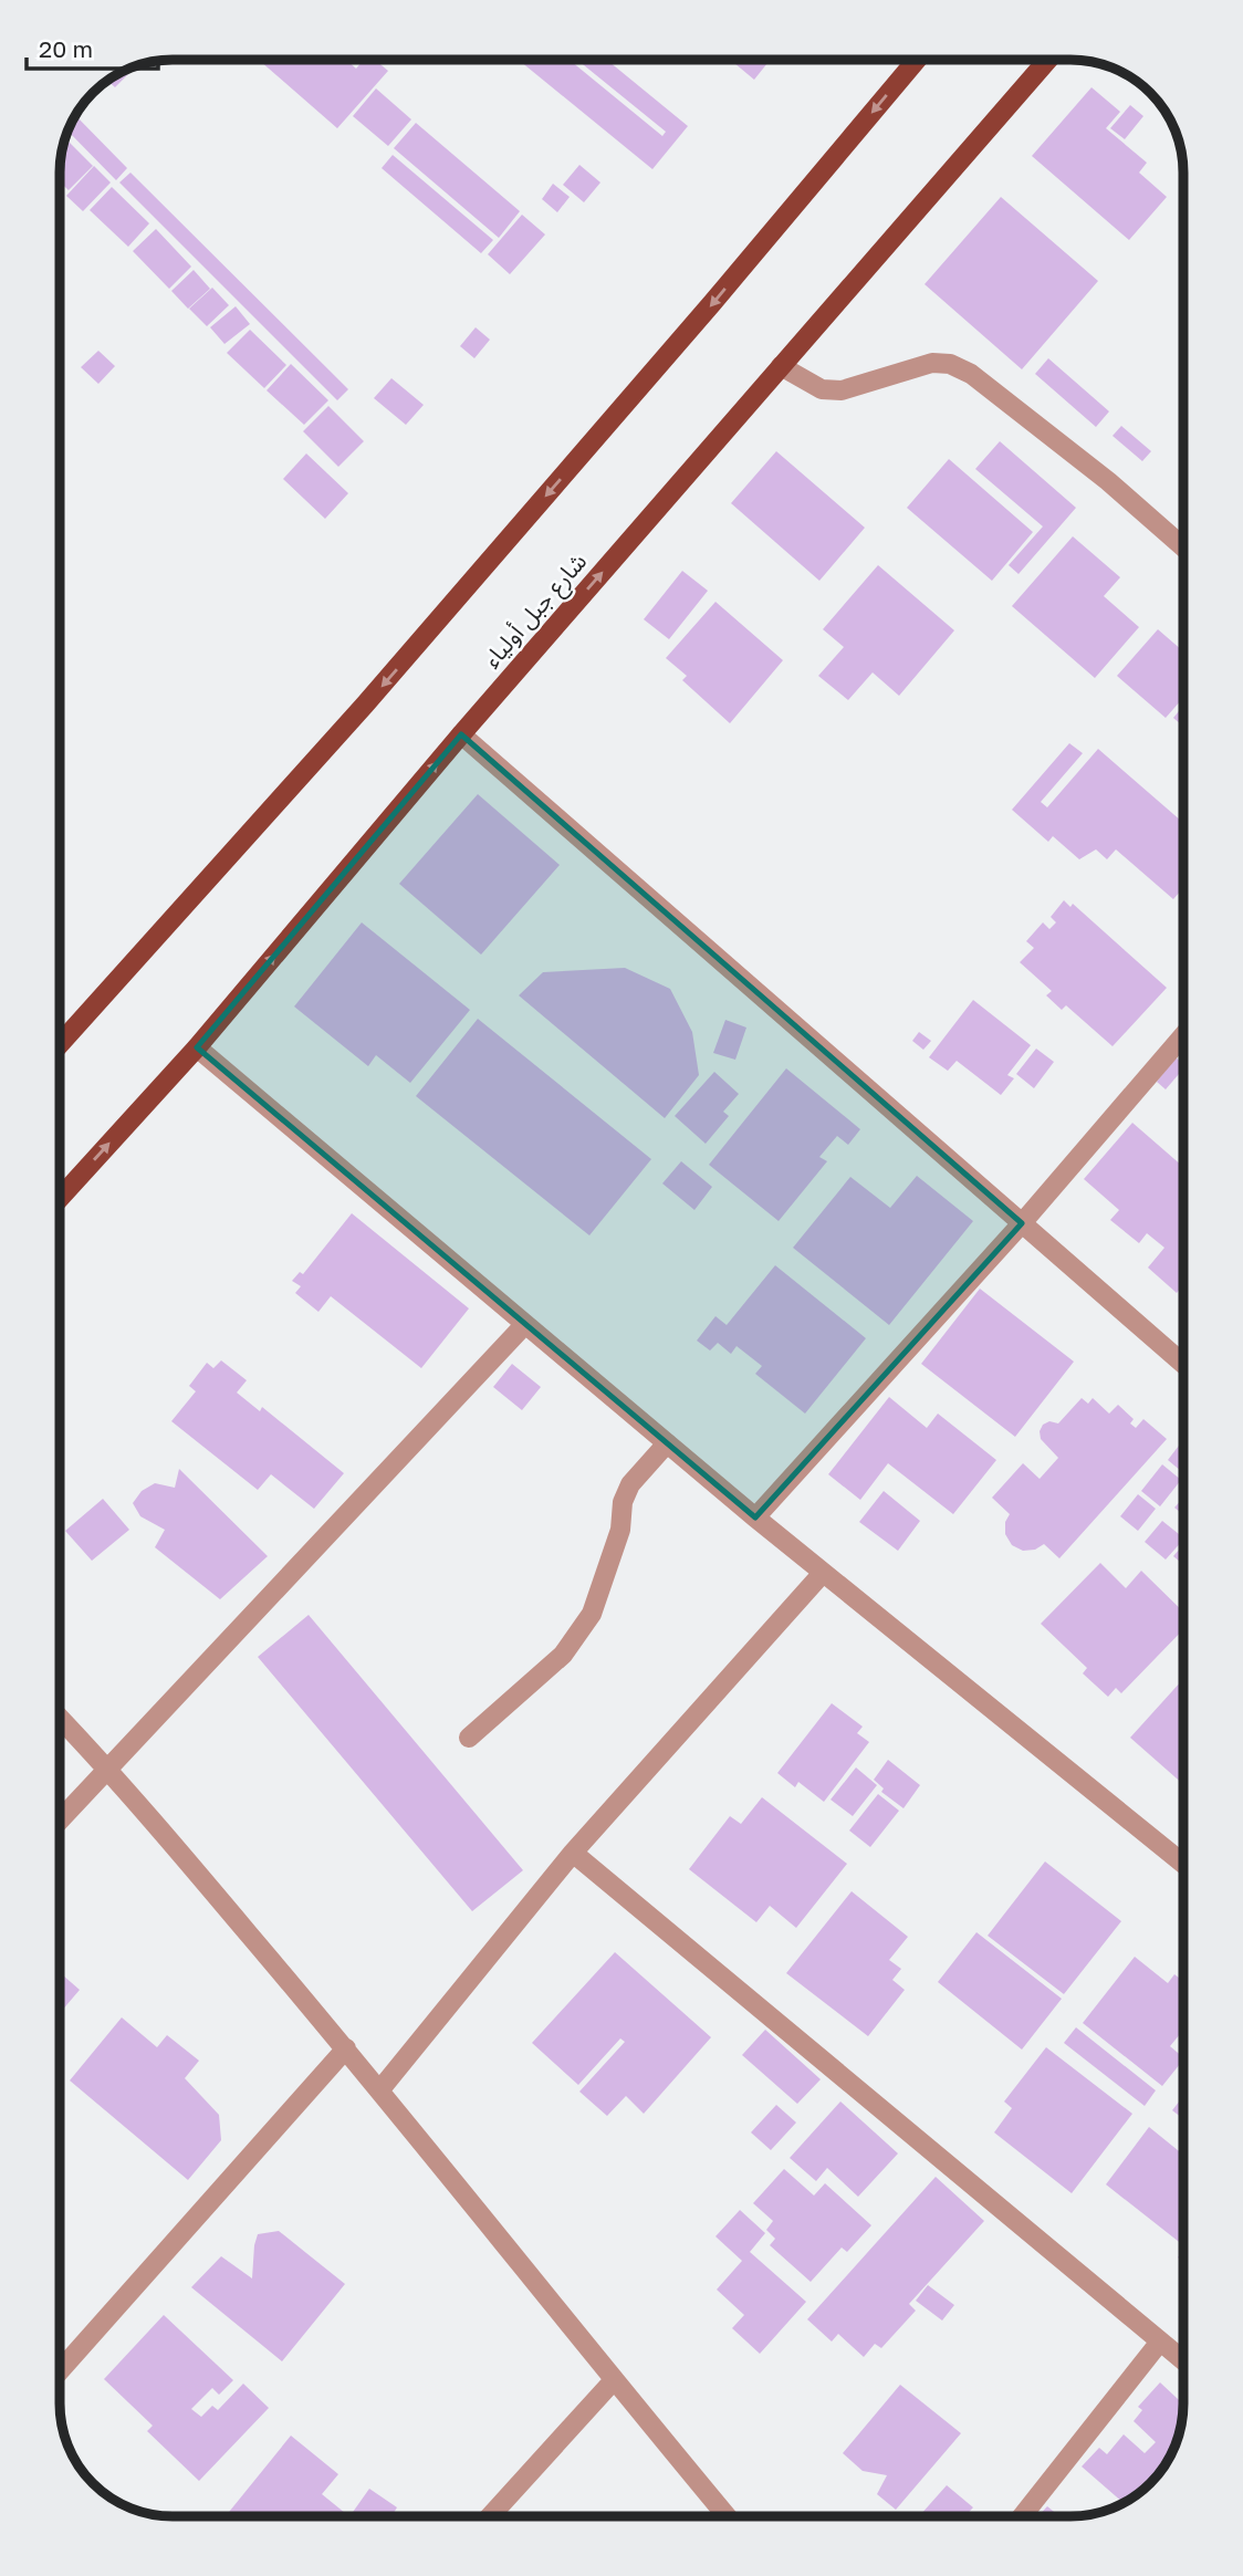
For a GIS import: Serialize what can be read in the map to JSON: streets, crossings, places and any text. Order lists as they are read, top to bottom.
{
  "streets": {
    "main road": ["شارع جبل أولياء"]
  },
  "scale_bar": "20 m"
}
